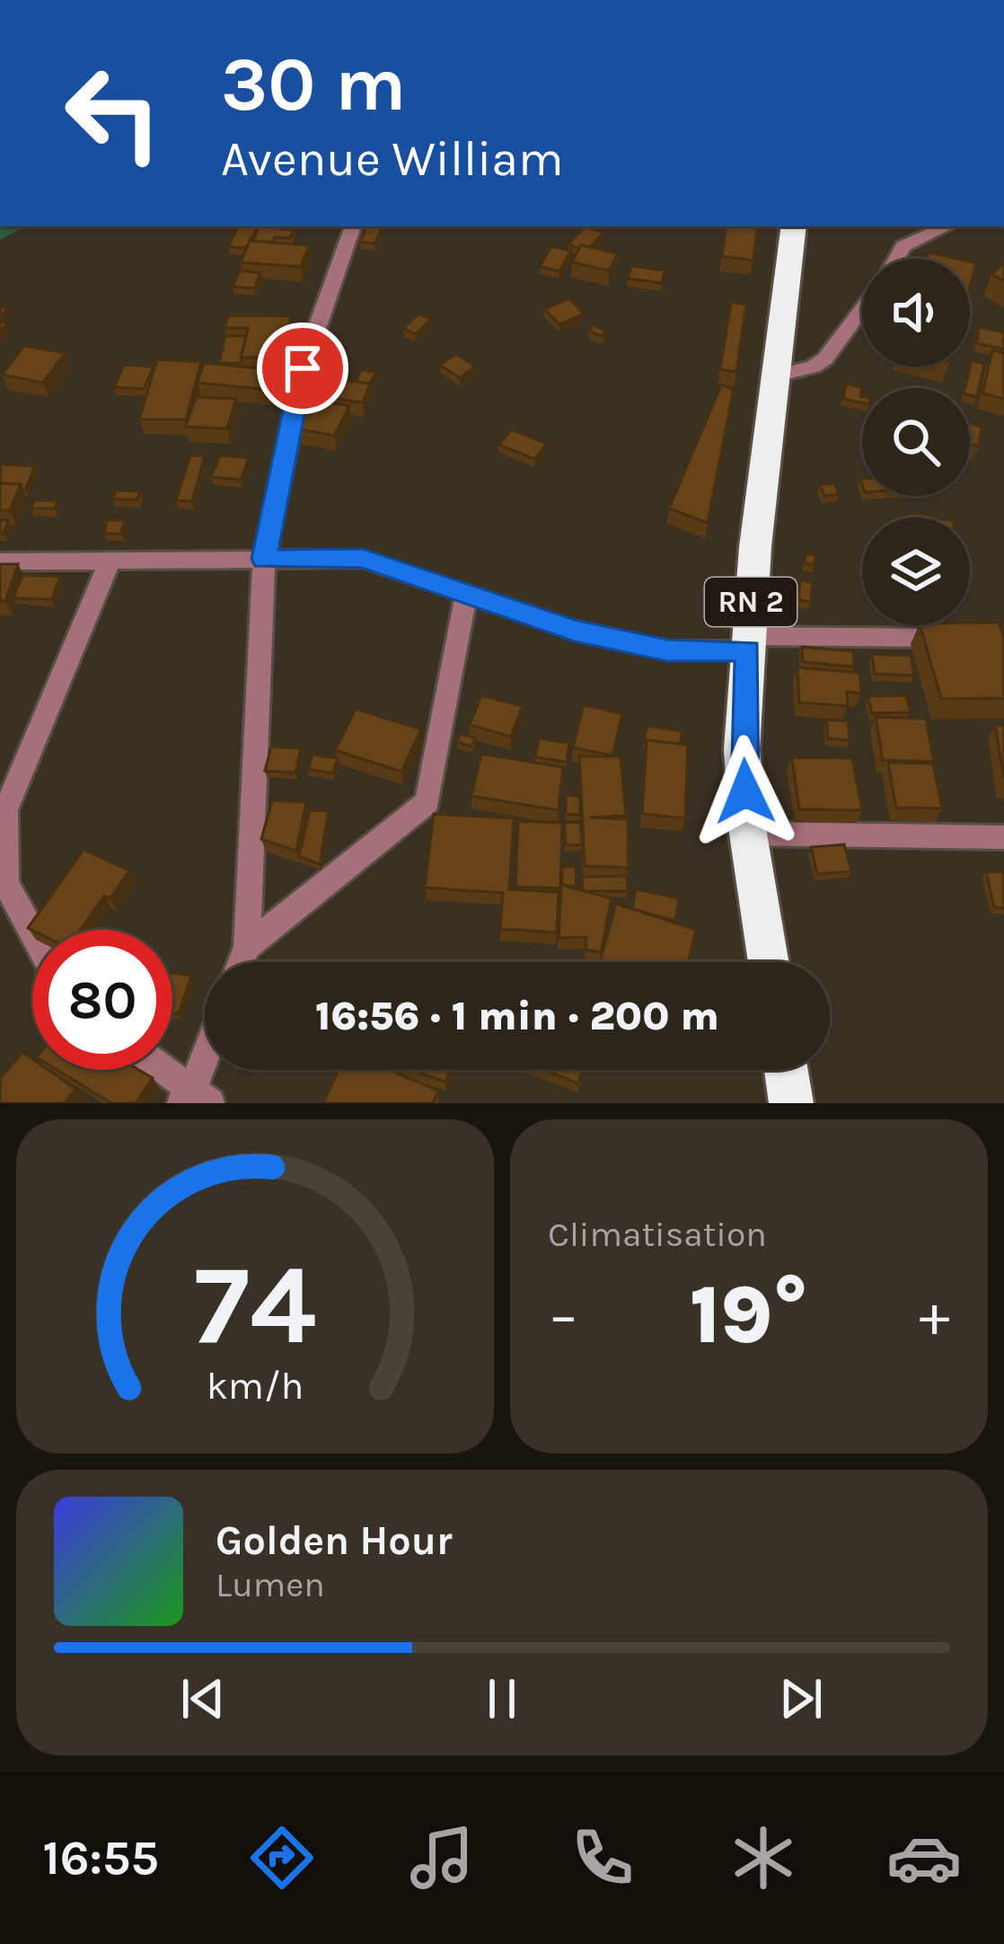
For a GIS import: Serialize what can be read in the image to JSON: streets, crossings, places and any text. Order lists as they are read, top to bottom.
{
  "streets": {
    "highway": ["RN 2"]
  },
  "page": {
    "turn": ["30 m", "Avenue William"],
    "limit": "80",
    "trip": "16:56 · 1 min · 200 m",
    "tile": "Climatisation",
    "heat": ["−", "19°", "+"],
    "song": ["Golden Hour", "Lumen"],
    "tabs": "16:55",
    "gauge": ["74", "km/h"]
  }
}
